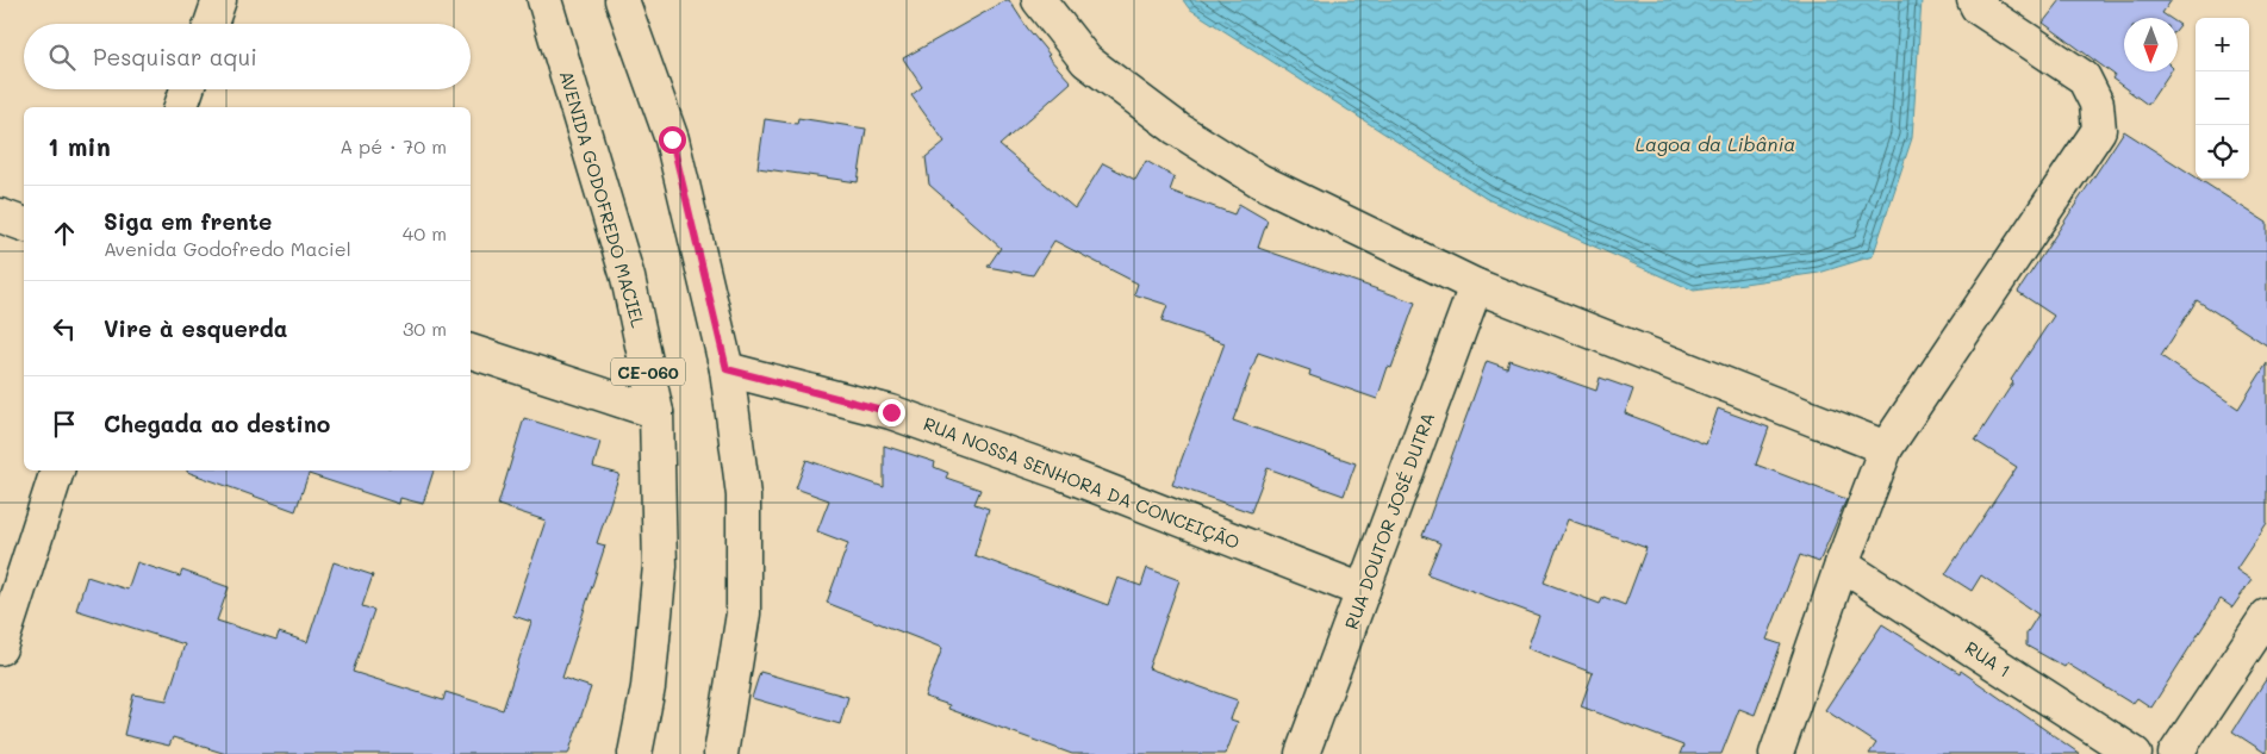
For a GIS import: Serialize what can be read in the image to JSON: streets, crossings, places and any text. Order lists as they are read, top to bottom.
{
  "streets": {
    "street": [
      "AVENIDA GODOFREDO MACIEL",
      "CE-060",
      "RUA NOSSA SENHORA DA CONCEIÇÃO",
      "RUA DOUTOR JOSÉ DUTRA",
      "RUA 1"
    ]
  },
  "crossings": [
    ["RUA NOSSA SENHORA DA CONCEIÇÃO", "RUA DOUTOR JOSÉ DUTRA"]
  ],
  "water": ["Lagoa da Libânia"],
  "north": "bottom",
  "page": {
    "map_buttons": ["+", "−"],
    "search": "Pesquisar aqui",
    "heading": ["1 min", "A pé · 70 m"],
    "list": [
      ["Siga em frente", "Avenida Godofredo Maciel", "40 m"],
      ["Vire à esquerda", "30 m"],
      "Chegada ao destino"
    ]
  }
}
